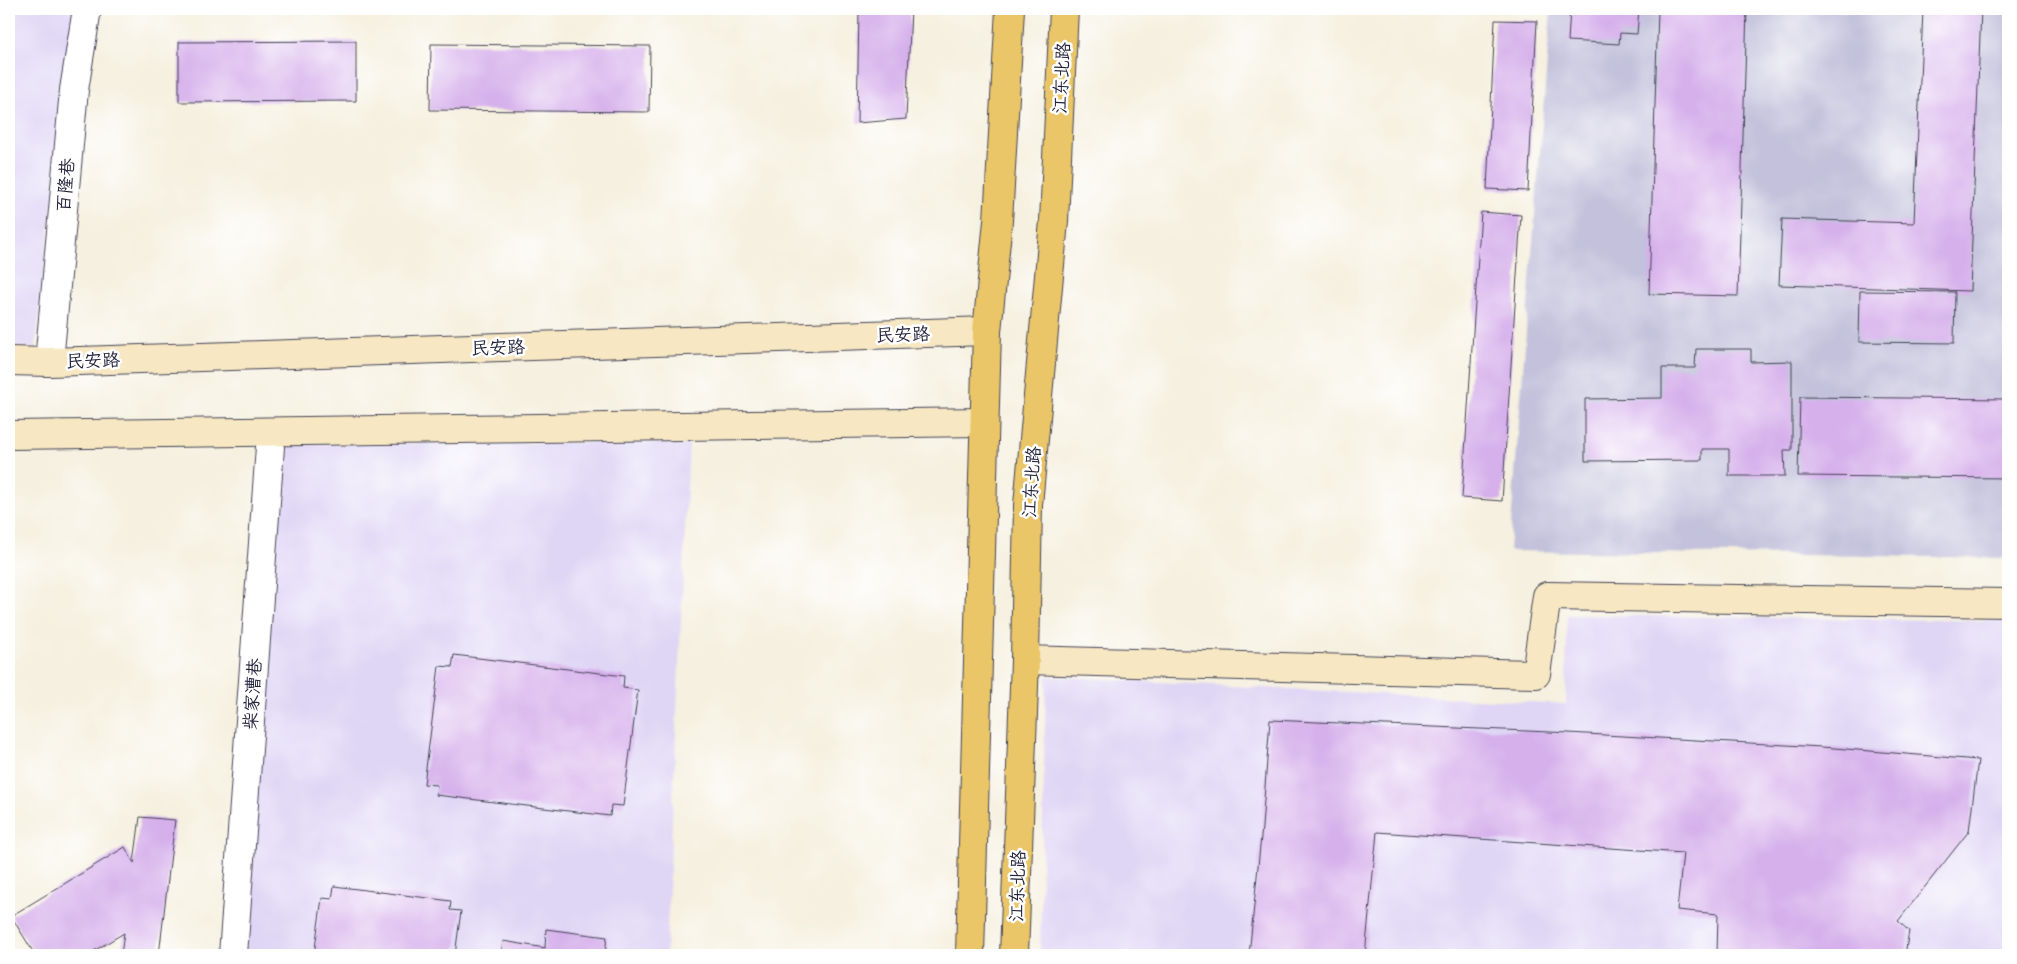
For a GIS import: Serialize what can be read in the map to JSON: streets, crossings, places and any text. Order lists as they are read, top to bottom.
{
  "streets": {
    "main road": ["江东北路", "民安路"],
    "street": ["百隆巷", "柴家漕巷"]
  },
  "crossings": [
    ["百隆巷", "民安路"]
  ]
}
